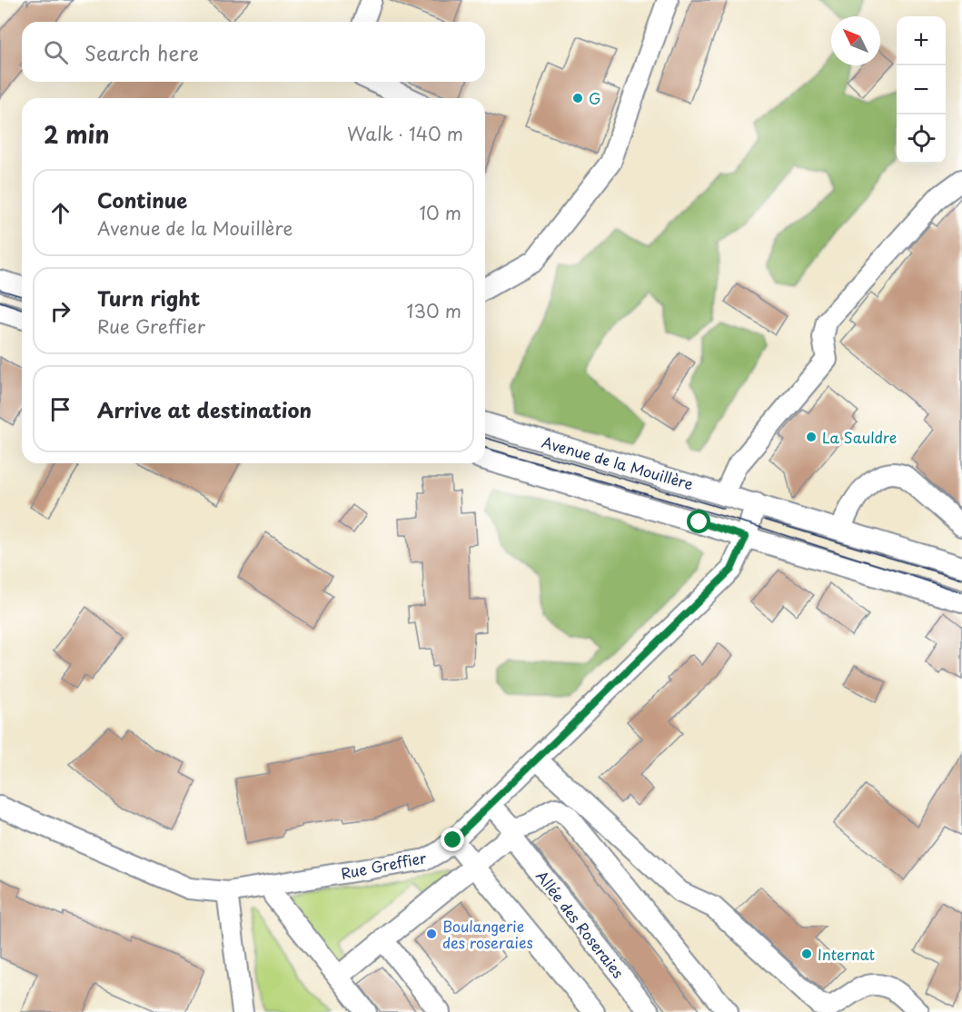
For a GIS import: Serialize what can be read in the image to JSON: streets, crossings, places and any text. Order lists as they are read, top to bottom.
{
  "streets": {
    "street": ["Avenue de la Mouillère", "Rue Greffier", "Allée des Roseraies"]
  },
  "crossings": [
    ["Rue Greffier", "Allée des Roseraies"]
  ],
  "places": [
    "G",
    "La Sauldre",
    "Boulangerie des roseraies",
    "Internat"
  ],
  "north": "top left",
  "page": {
    "map_buttons": ["+", "−"],
    "search": "Search here",
    "heading": ["2 min", "Walk · 140 m"],
    "list": [
      ["Continue", "Avenue de la Mouillère", "10 m"],
      ["Turn right", "Rue Greffier", "130 m"],
      "Arrive at destination"
    ]
  }
}
